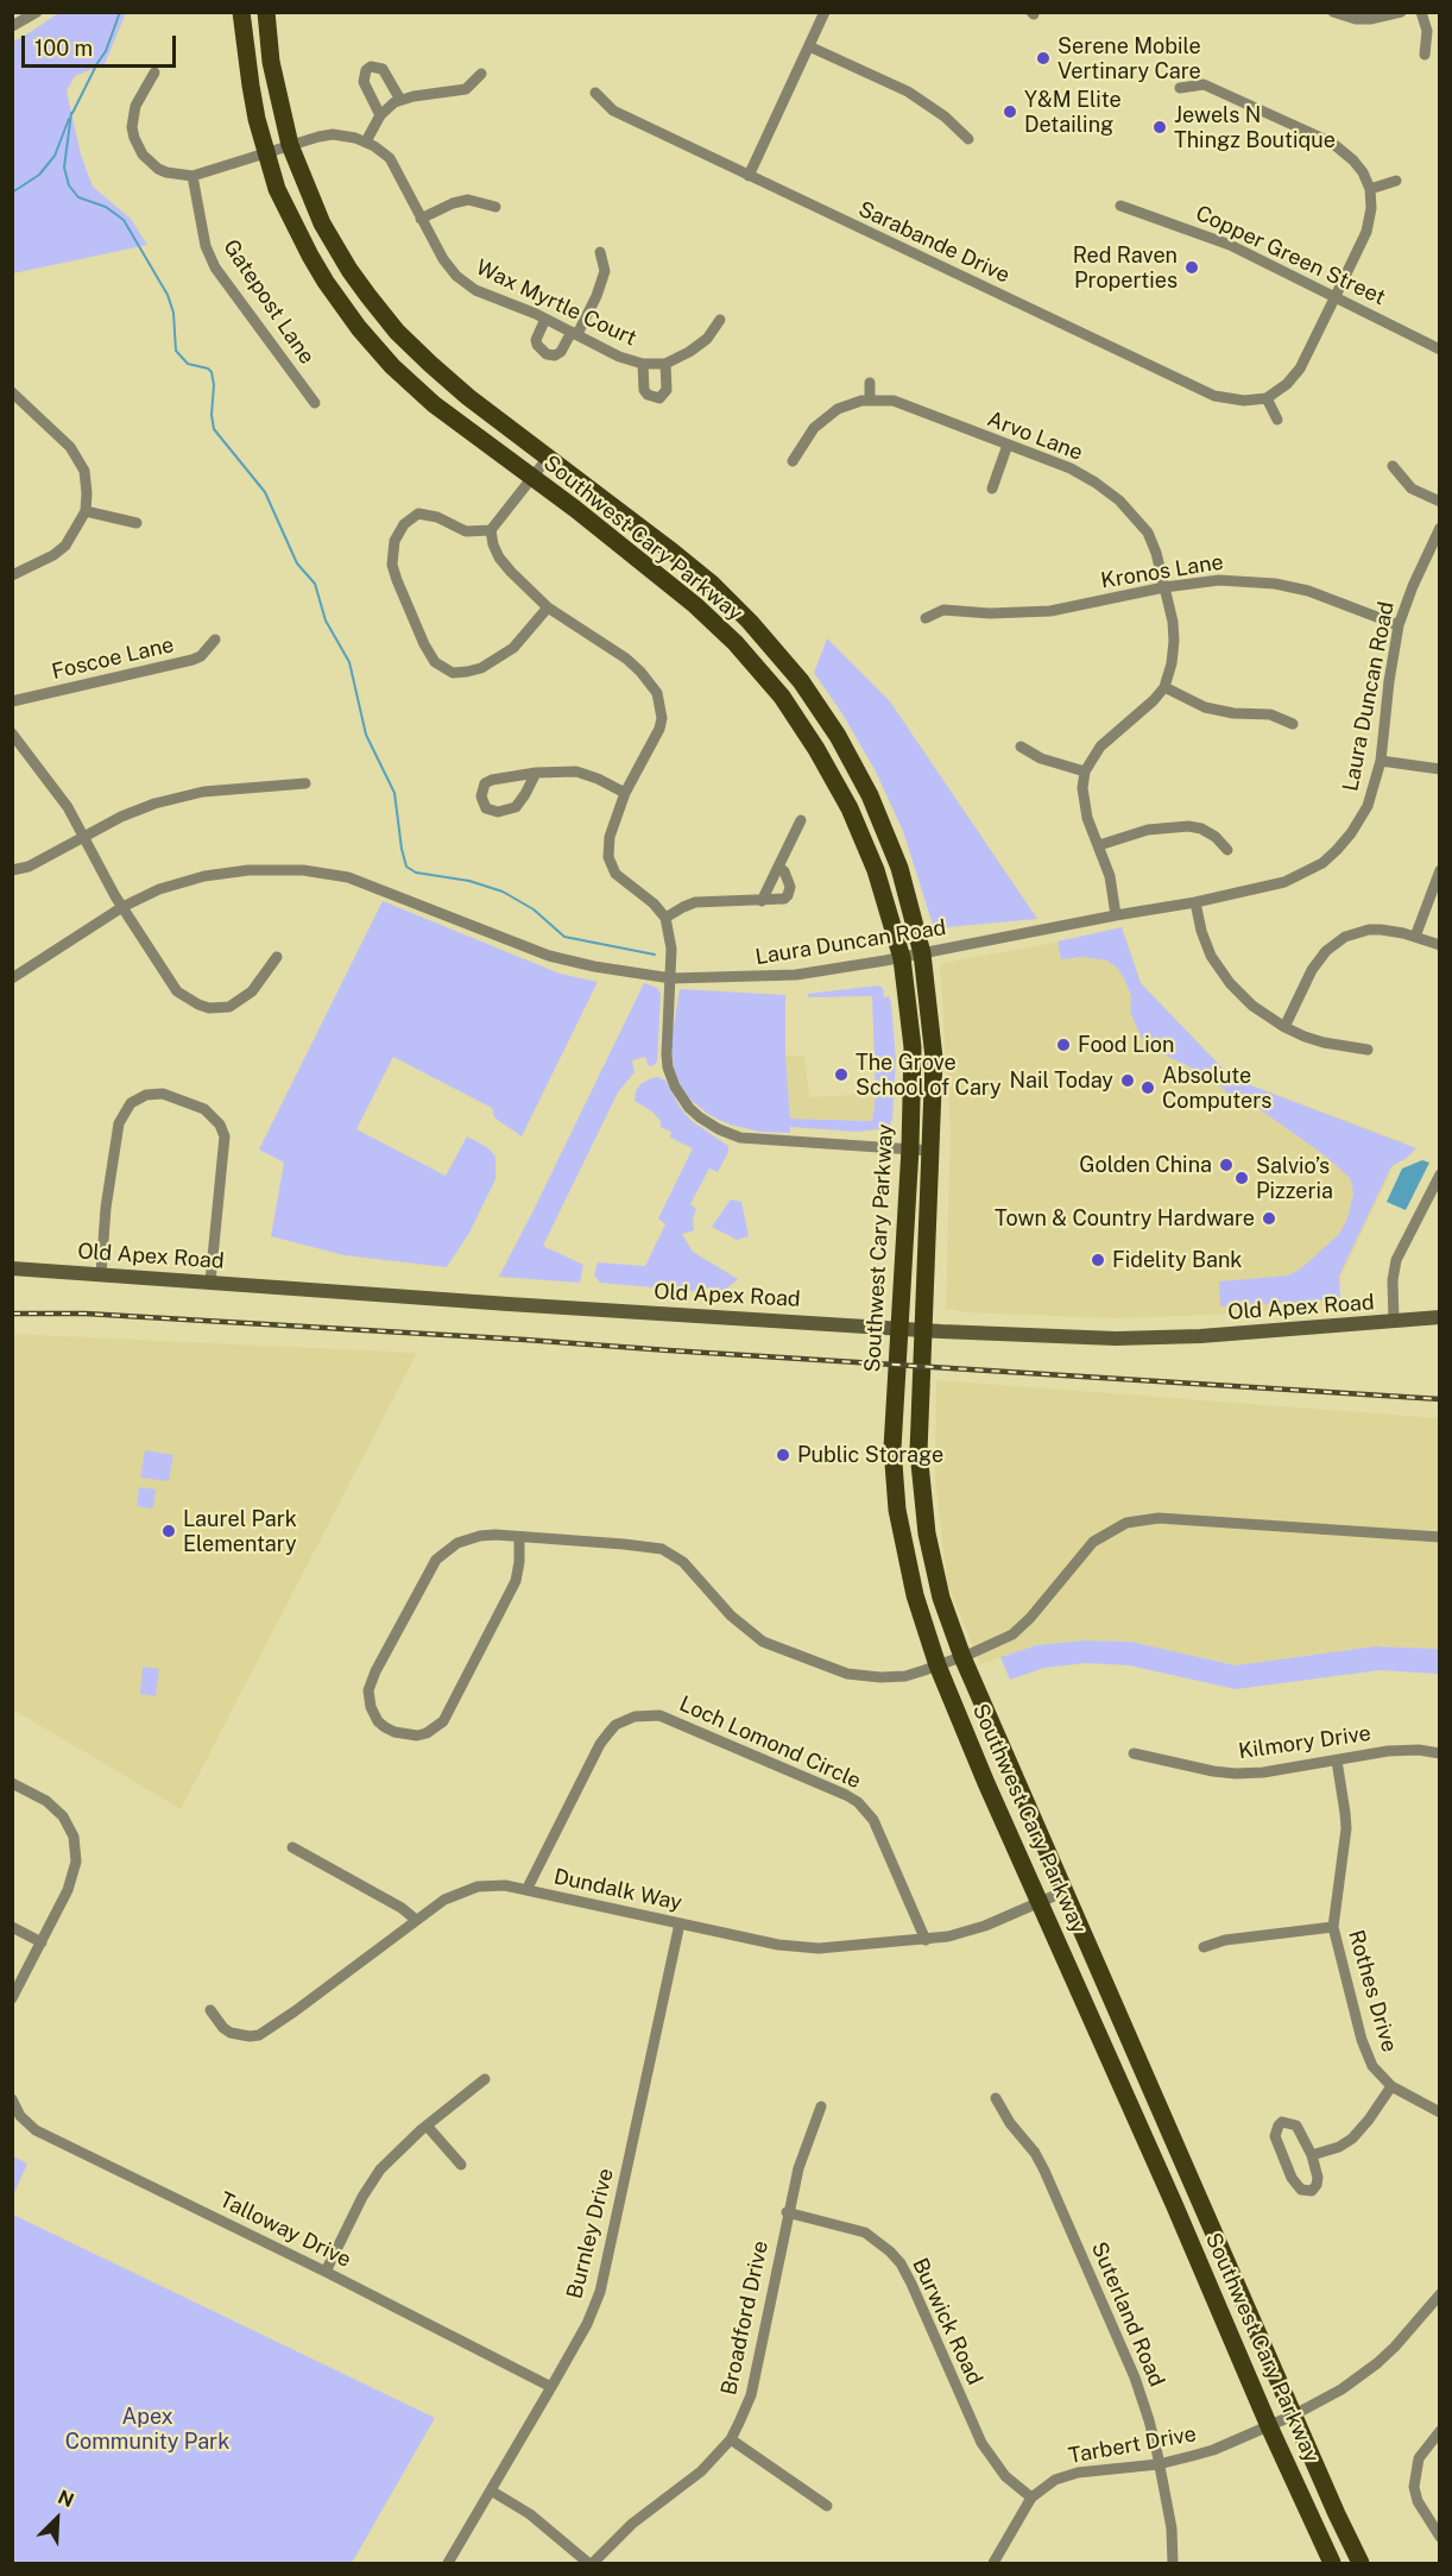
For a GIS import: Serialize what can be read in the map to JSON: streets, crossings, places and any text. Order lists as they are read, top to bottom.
{
  "streets": {
    "main road": ["Southwest Cary Parkway", "Old Apex Road"],
    "street": [
      "Sarabande Drive",
      "Copper Green Street",
      "Gatepost Lane",
      "Wax Myrtle Court",
      "Arvo Lane",
      "Kronos Lane",
      "Foscoe Lane",
      "Laura Duncan Road",
      "Loch Lomond Circle",
      "Kilmory Drive",
      "Dundalk Way",
      "Rothes Drive",
      "Talloway Drive",
      "Burnley Drive",
      "Suterland Road",
      "Broadford Drive",
      "Burwick Road",
      "Tarbert Drive"
    ]
  },
  "crossings": [
    ["Arvo Lane", "Kronos Lane"],
    ["Southwest Cary Parkway", "Laura Duncan Road"],
    ["Southwest Cary Parkway", "Old Apex Road"],
    ["Southwest Cary Parkway", "Dundalk Way"],
    ["Southwest Cary Parkway", "Tarbert Drive"],
    ["Kronos Lane", "Laura Duncan Road"],
    ["Loch Lomond Circle", "Dundalk Way"],
    ["Kilmory Drive", "Rothes Drive"],
    ["Dundalk Way", "Burnley Drive"],
    ["Talloway Drive", "Burnley Drive"],
    ["Suterland Road", "Tarbert Drive"],
    ["Broadford Drive", "Burwick Road"],
    ["Burwick Road", "Tarbert Drive"]
  ],
  "parks": ["Apex Community Park"],
  "places": [
    "Serene Mobile Vertinary Care",
    "Y&M Elite Detailing",
    "Jewels N Thingz Boutique",
    "Red Raven Properties",
    "Food Lion",
    "The Grove School of Cary",
    "Nail Today",
    "Absolute Computers",
    "Golden China",
    "Salvio’s Pizzeria",
    "Town & Country Hardware",
    "Fidelity Bank",
    "Public Storage",
    "Laurel Park Elementary"
  ],
  "scale_bar": "100 m",
  "north": "top right"
}
